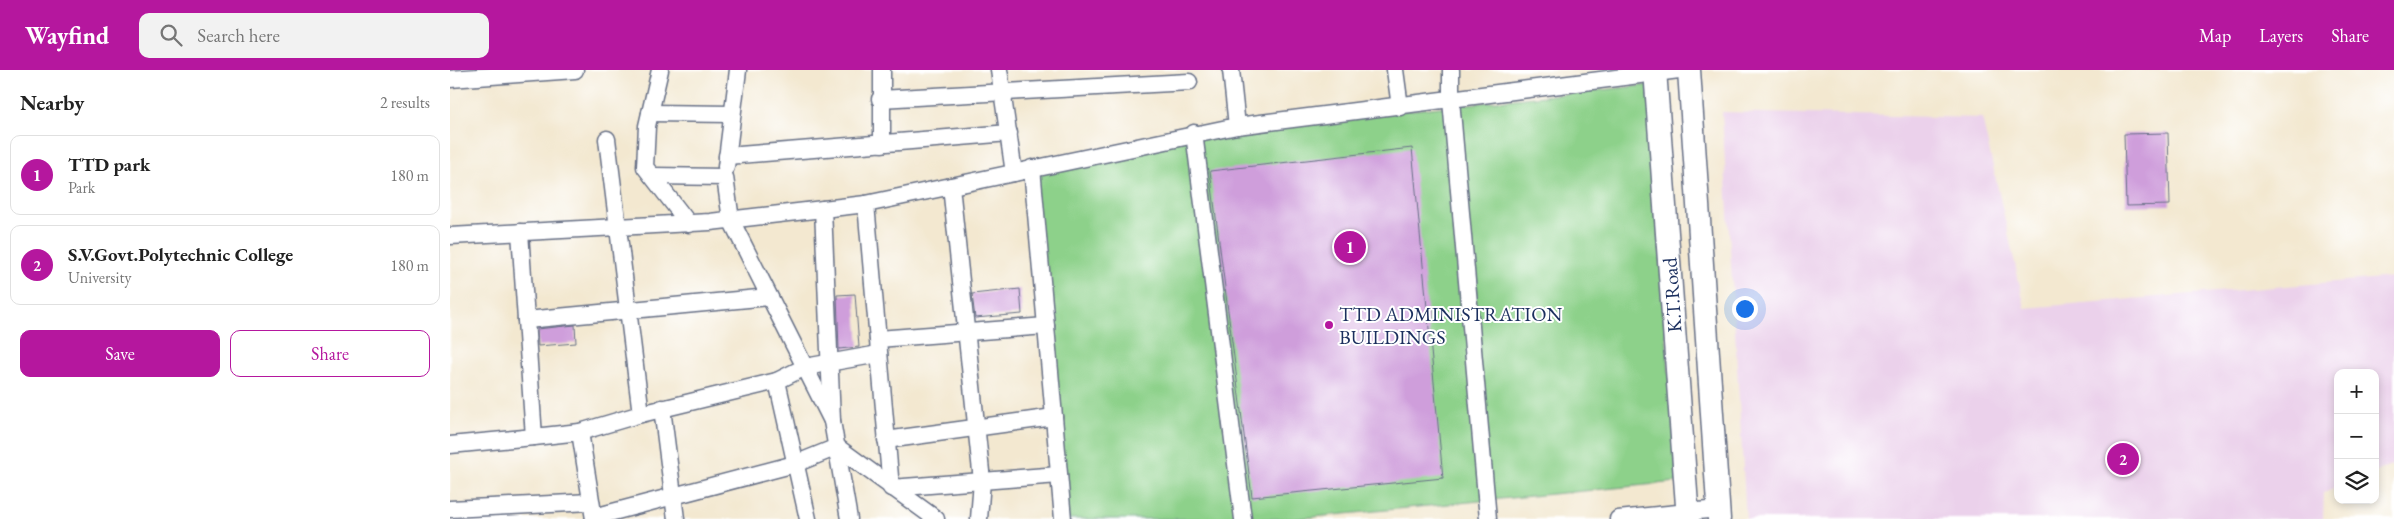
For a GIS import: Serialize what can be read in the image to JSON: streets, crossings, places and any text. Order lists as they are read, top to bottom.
{
  "streets": {
    "main road": ["K.T.Road"]
  },
  "places": ["TTD ADMINISTRATION BUILDINGS"],
  "page": {
    "header": "Wayfind",
    "search": "Search here",
    "nav": ["Map", "Layers", "Share"],
    "heading": ["Nearby", "2 results"],
    "list": [
      {
        "mark": "1",
        "name": "TTD park",
        "note": "Park",
        "value": "180 m"
      },
      {
        "mark": "2",
        "name": "S.V.Govt.Polytechnic College",
        "note": "University",
        "value": "180 m"
      }
    ],
    "pins": ["1", "2"],
    "buttons": ["Save", "Share"],
    "map_buttons": ["+", "−"]
  }
}
